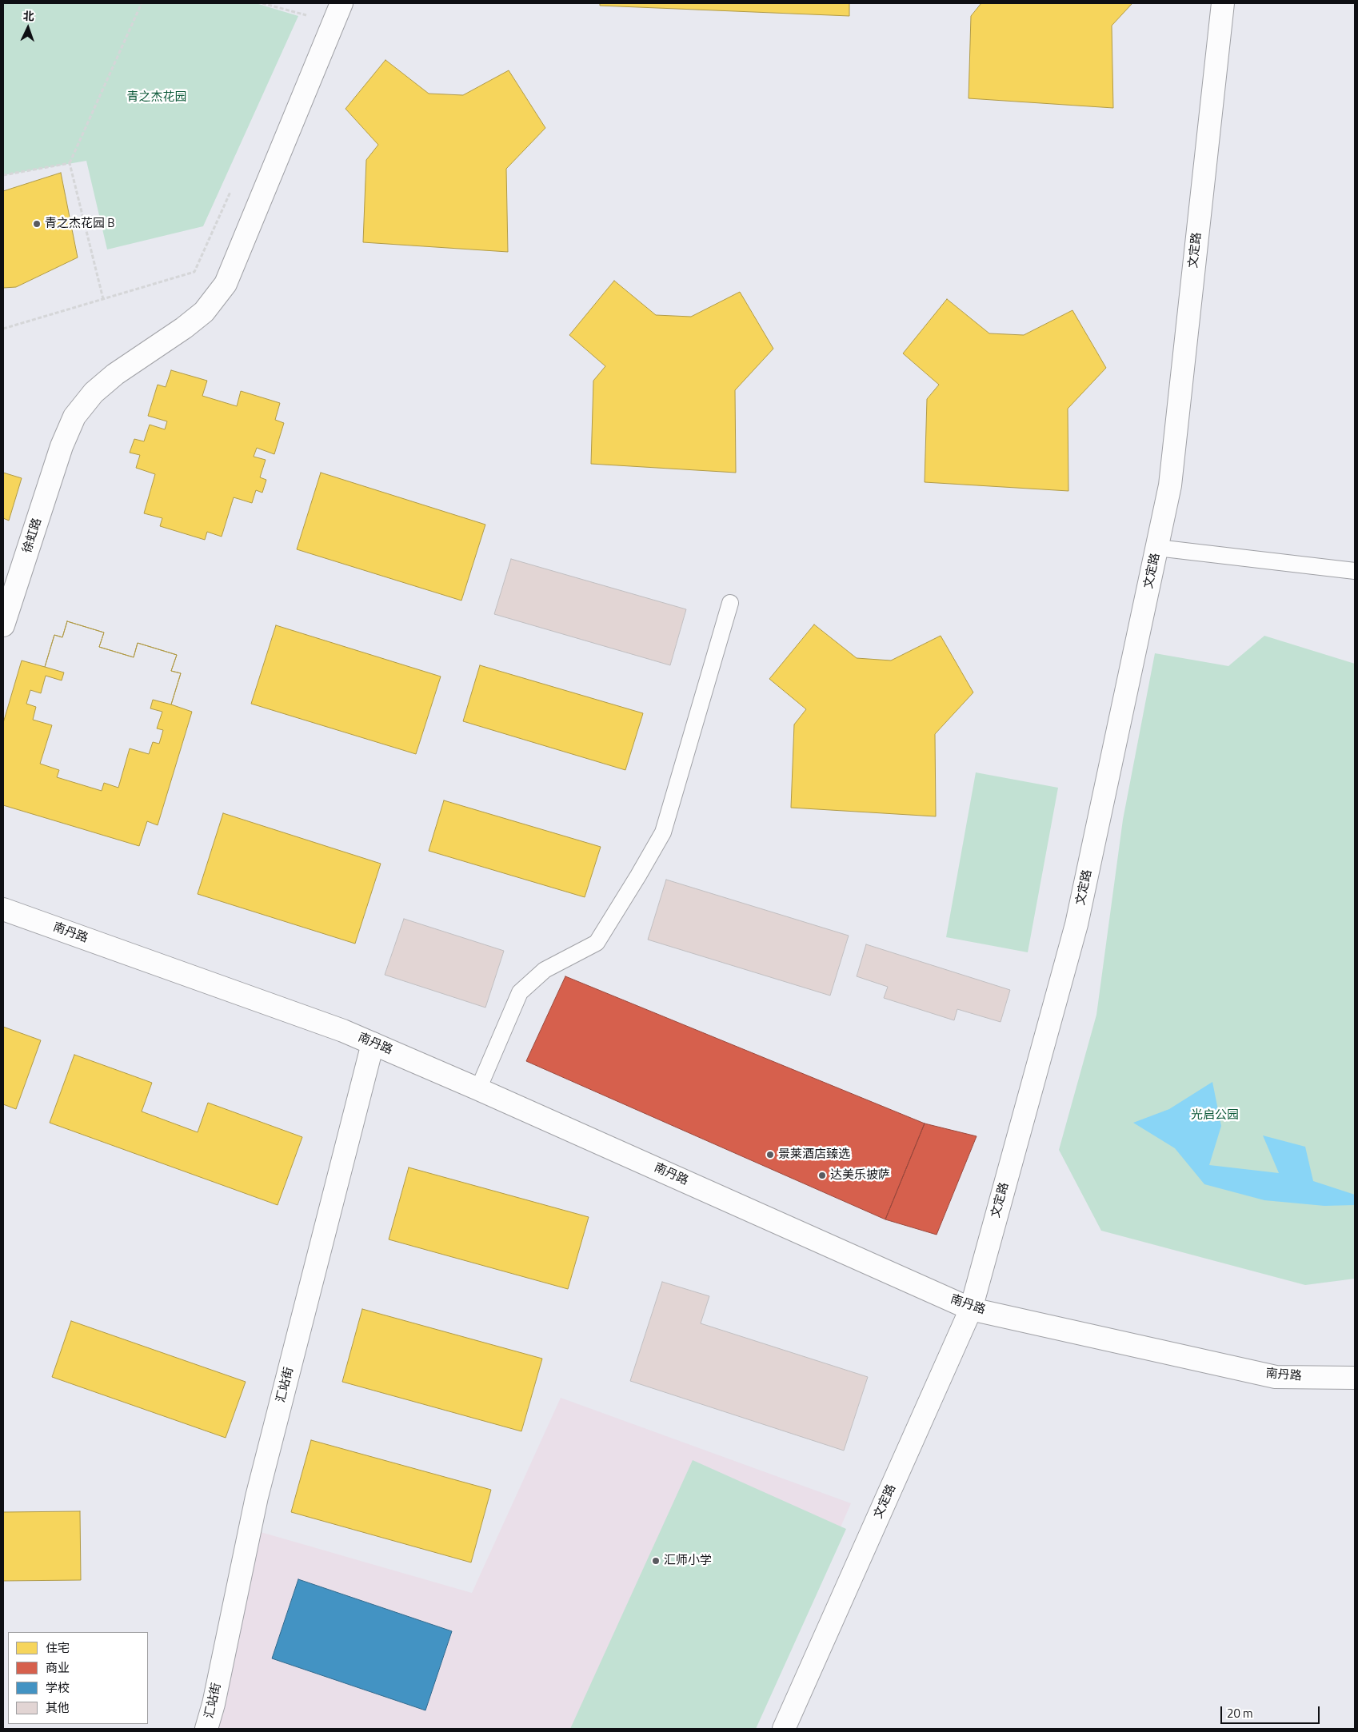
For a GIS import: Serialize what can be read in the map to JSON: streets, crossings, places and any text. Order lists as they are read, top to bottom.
{
  "streets": {
    "street": [
      "文定路",
      "徐虹路",
      "南丹路",
      "汇站街"
    ]
  },
  "crossings": [
    ["文定路", "南丹路"],
    ["南丹路", "汇站街"]
  ],
  "parks": ["青之杰花园", "光启公园"],
  "places": [
    "青之杰花园 B",
    "景莱酒店臻选",
    "达美乐披萨",
    "汇师小学"
  ],
  "legend": [
    "住宅",
    "商业",
    "学校",
    "其他"
  ],
  "scale_bar": "20 m",
  "north": "top"
}
